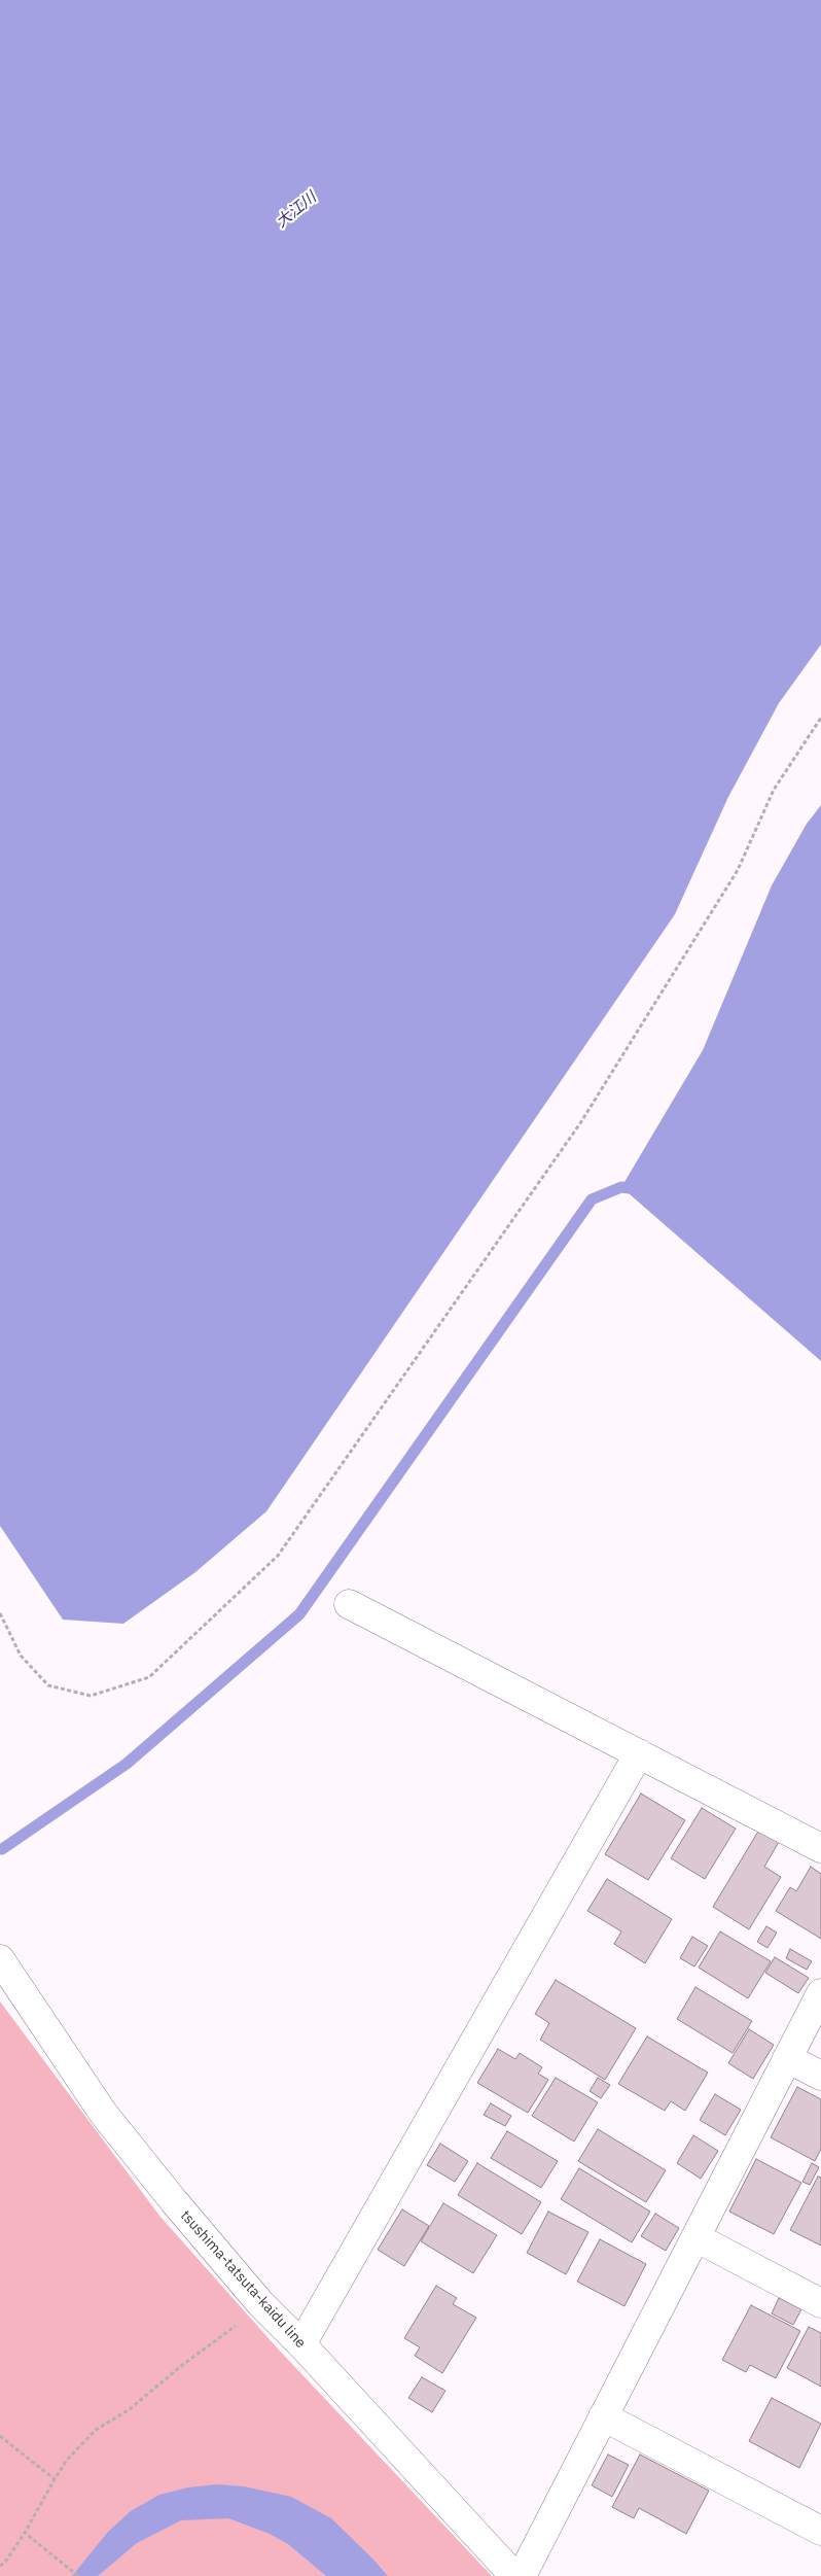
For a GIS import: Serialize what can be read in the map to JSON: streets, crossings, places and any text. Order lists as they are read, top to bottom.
{
  "streets": {
    "street": ["tsushima-tatsuta-kaidu line"]
  },
  "water": ["大江川"]
}
